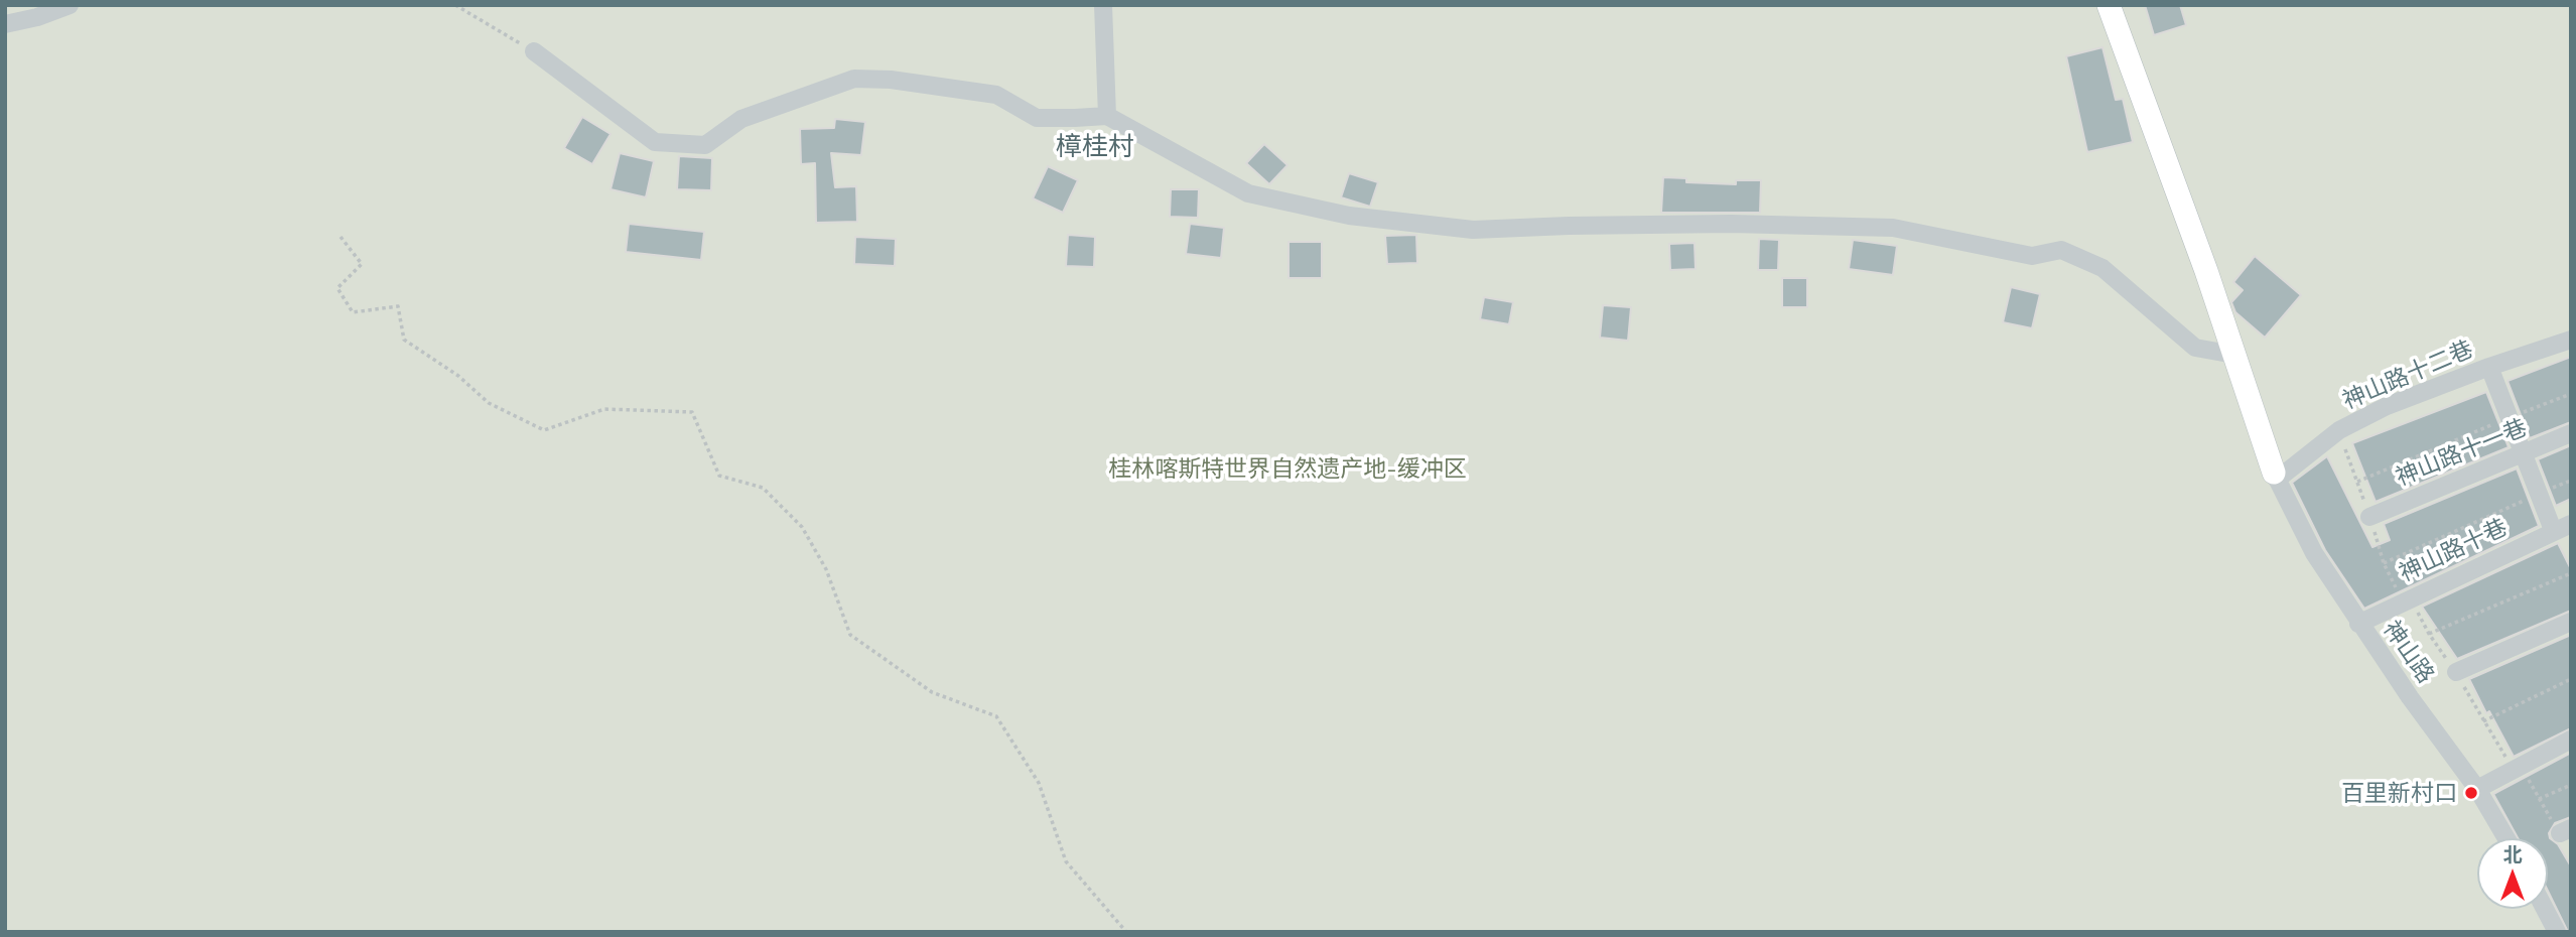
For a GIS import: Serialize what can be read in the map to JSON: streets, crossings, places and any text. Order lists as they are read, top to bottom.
{
  "streets": {
    "street": [
      "神山路十二巷",
      "神山路十一巷",
      "神山路十巷",
      "神山路"
    ]
  },
  "crossings": [
    ["神山路十二巷", "神山路"],
    ["神山路十巷", "神山路"]
  ],
  "districts": ["樟桂村"],
  "parks": ["桂林喀斯特世界自然遗产地-缓冲区"],
  "places": ["百里新村口"],
  "north": "top"
}
